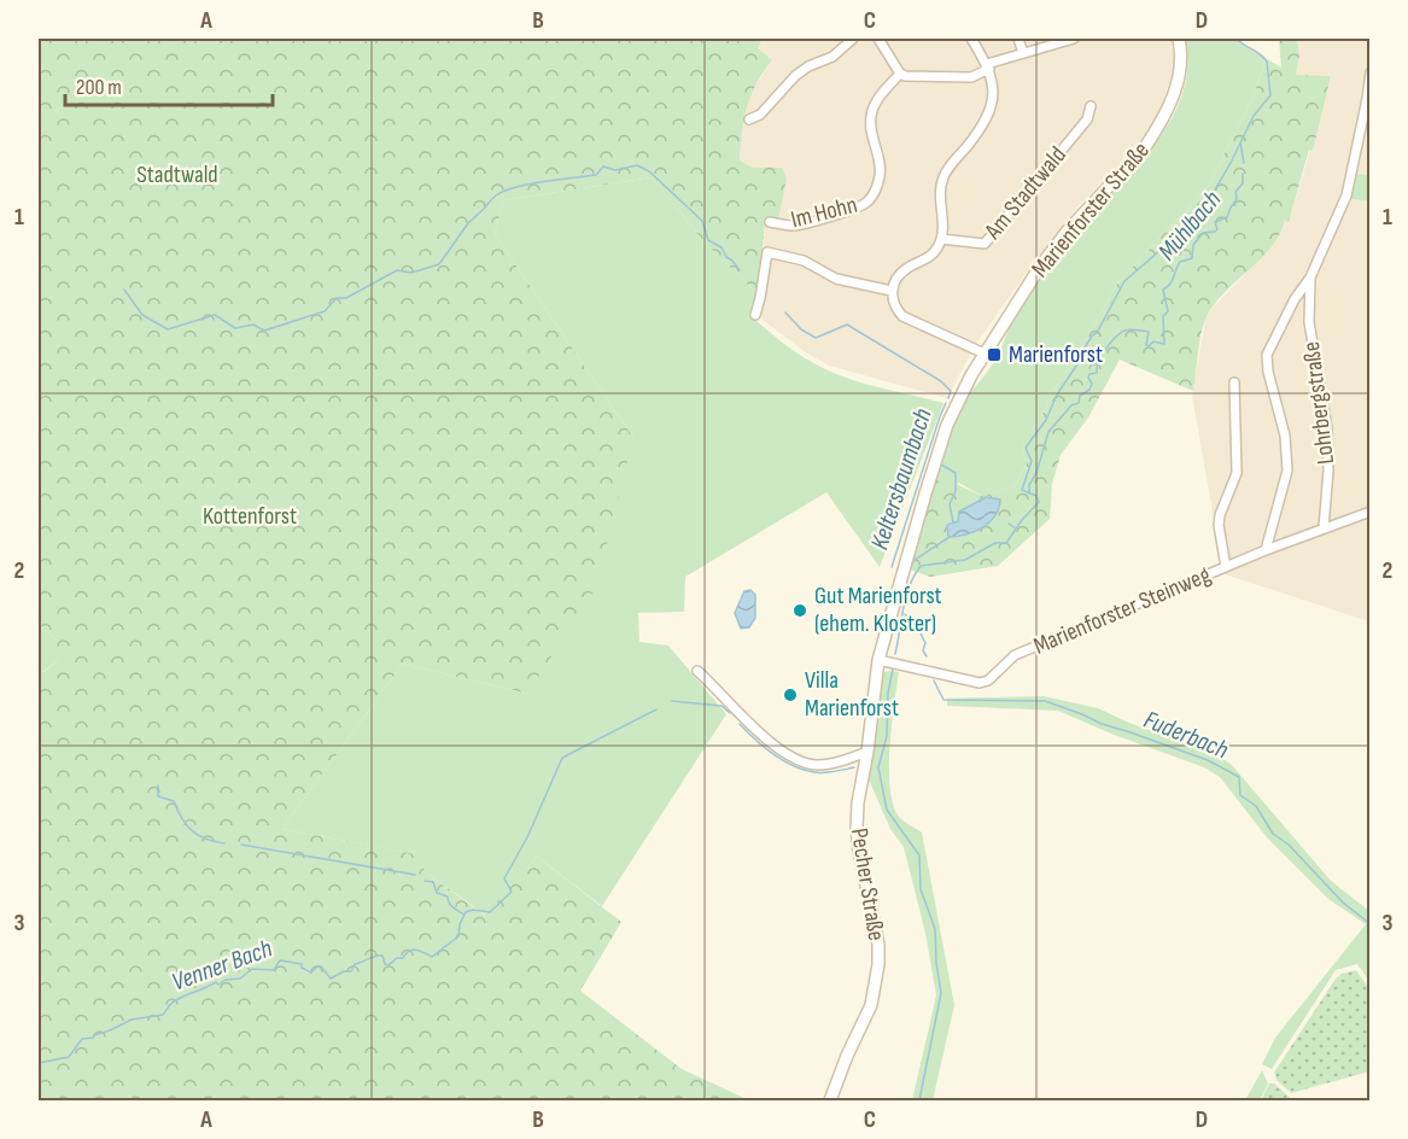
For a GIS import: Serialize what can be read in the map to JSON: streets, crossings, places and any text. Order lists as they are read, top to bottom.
{
  "streets": {
    "main road": ["Marienforster Straße", "Pecher Straße"],
    "street": [
      "Am Stadtwald",
      "Im Hohn",
      "Lohrbergstraße",
      "Marienforster Steinweg"
    ]
  },
  "crossings": [
    ["Marienforster Straße", "Marienforster Steinweg"],
    ["Marienforster Straße", "Pecher Straße"],
    ["Lohrbergstraße", "Marienforster Steinweg"],
    ["Marienforster Steinweg", "Pecher Straße"]
  ],
  "water": [
    "Mühlbach",
    "Keltersbaumbach",
    "Fuderbach",
    "Venner Bach"
  ],
  "parks": ["Stadtwald", "Kottenforst"],
  "places": {
    "transit": ["Marienforst"],
    "other": ["Gut Marienforst (ehem. Kloster)", "Villa Marienforst"]
  },
  "scale_bar": "200 m",
  "grid": {
    "columns": [
      "A",
      "B",
      "C",
      "D"
    ],
    "rows": ["1", "2", "3"]
  }
}
